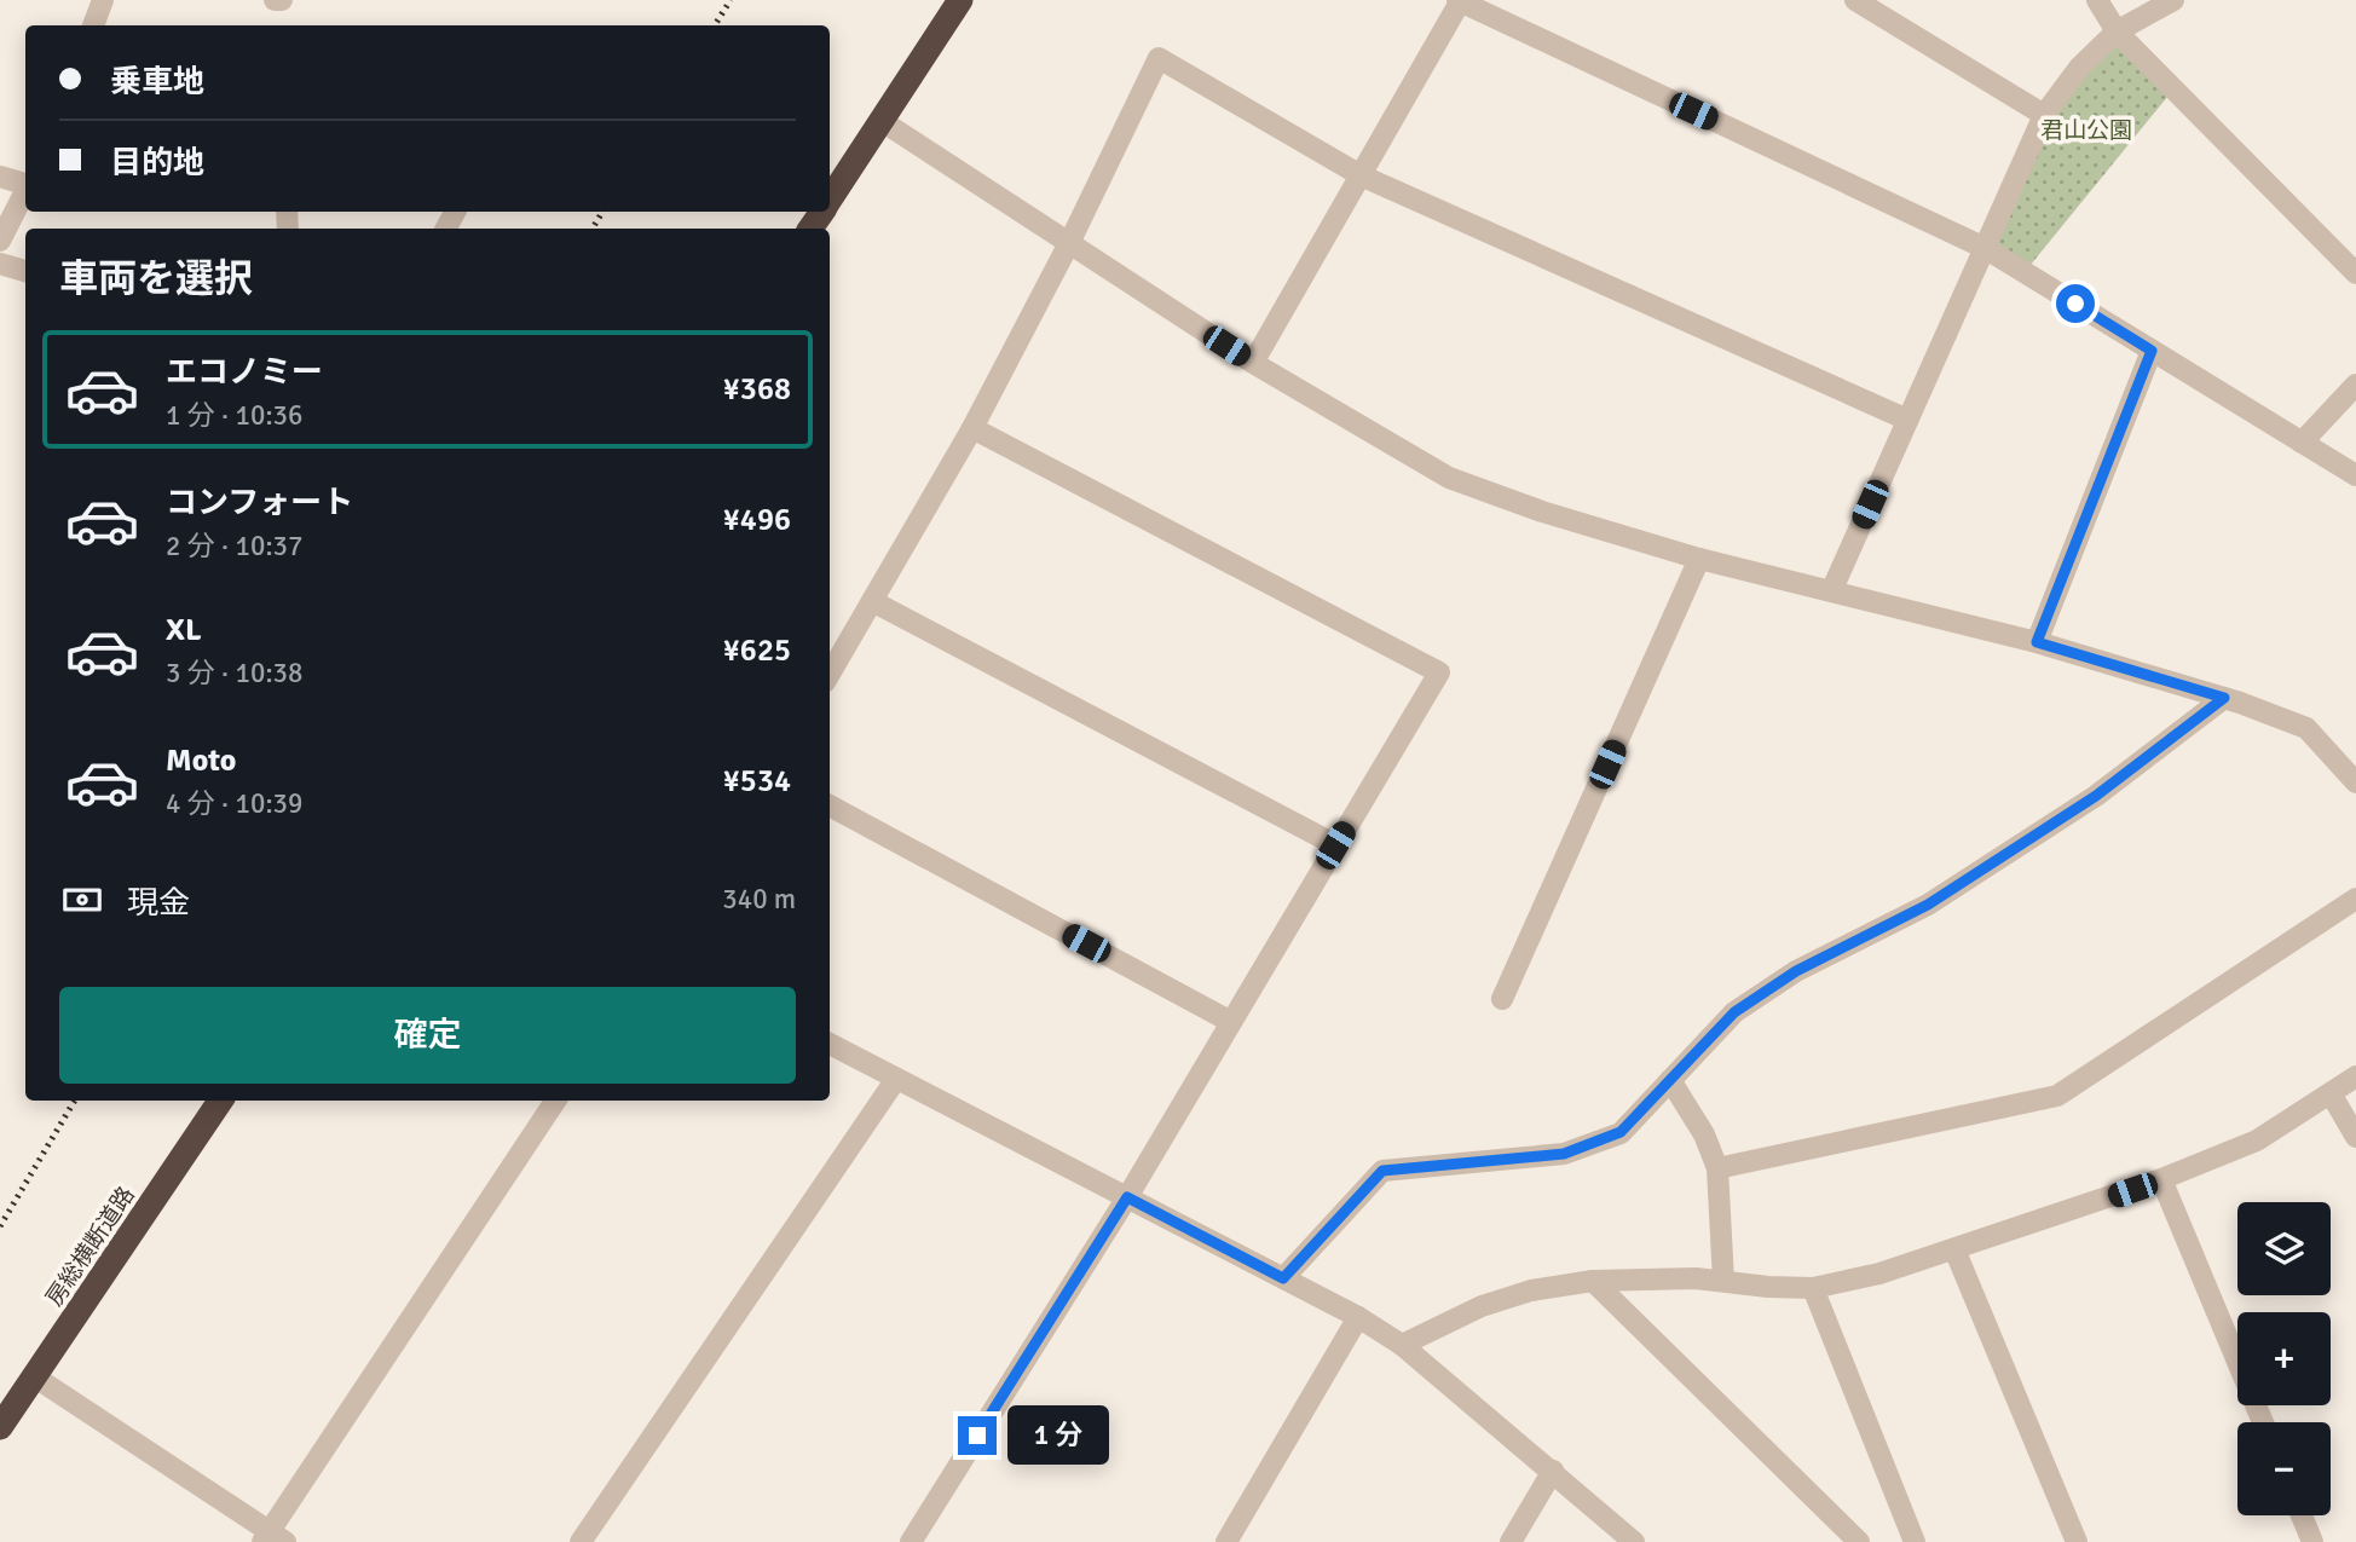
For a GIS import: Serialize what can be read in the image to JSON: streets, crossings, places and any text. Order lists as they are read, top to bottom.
{
  "streets": {
    "highway": ["房総横断道路"]
  },
  "parks": ["君山公園"],
  "page": {
    "banner": ["乗車地", "目的地"],
    "heading": "車両を選択",
    "list": [
      {
        "name": "エコノミー",
        "note": "1 分 · 10:36",
        "value": "¥368"
      },
      {
        "name": "コンフォート",
        "note": "2 分 · 10:37",
        "value": "¥496"
      },
      {
        "name": "XL",
        "note": "3 分 · 10:38",
        "value": "¥625"
      },
      {
        "name": "Moto",
        "note": "4 分 · 10:39",
        "value": "¥534"
      }
    ],
    "pay": ["現金", "340 m"],
    "buttons": "確定",
    "map_buttons": ["+", "−"],
    "bubble": "1 分"
  }
}
